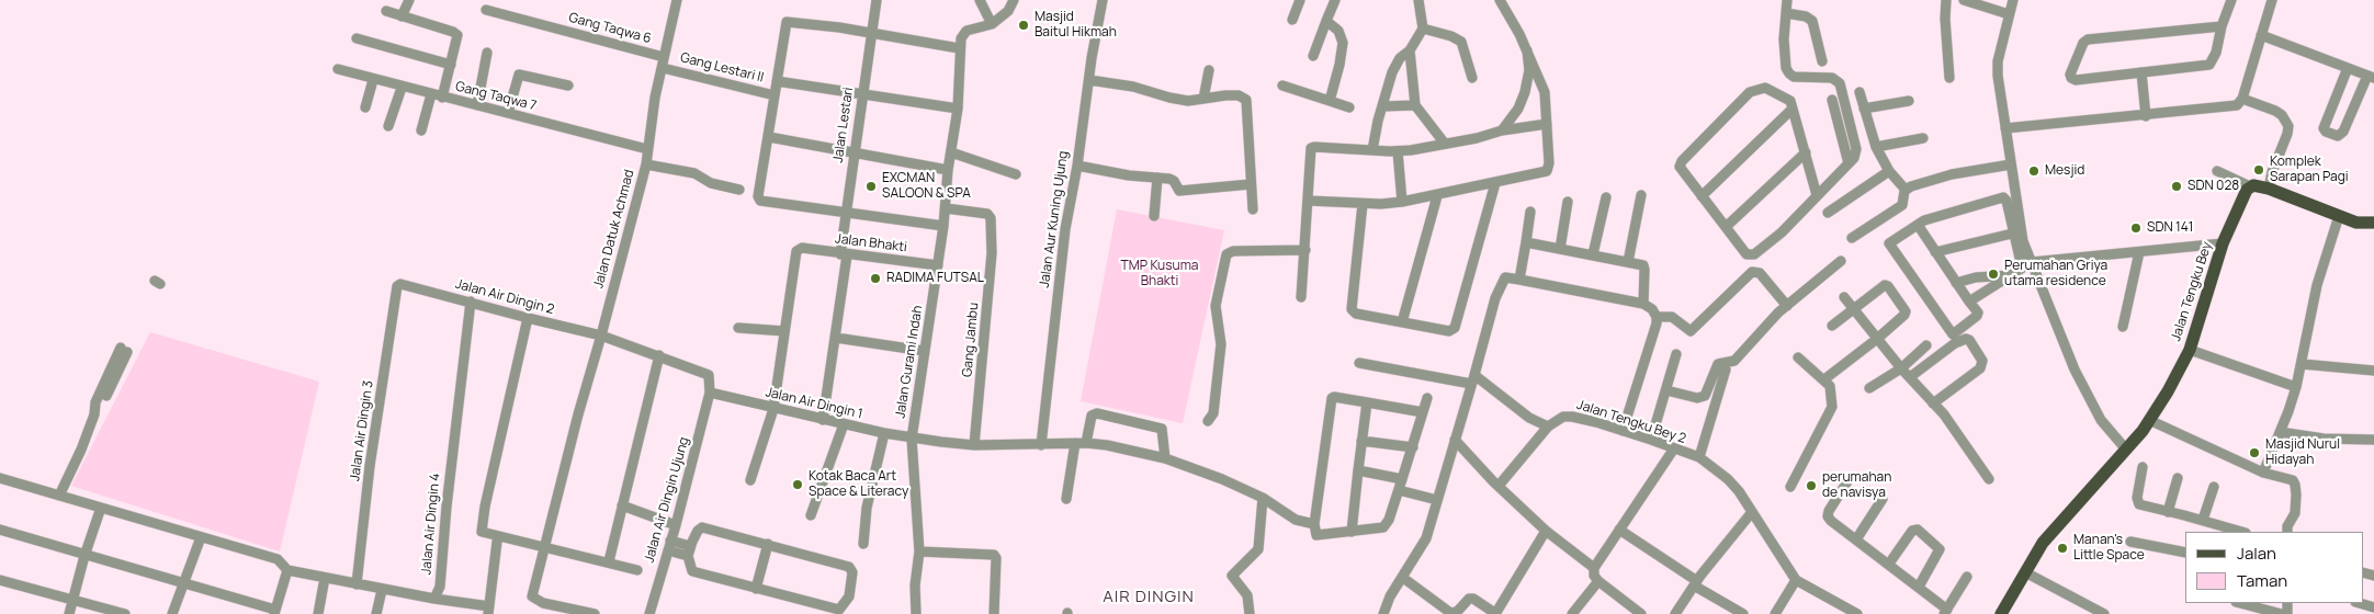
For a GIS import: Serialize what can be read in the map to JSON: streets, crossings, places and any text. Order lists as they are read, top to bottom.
{
  "streets": {
    "main road": ["Jalan Tengku Bey"],
    "street": [
      "Gang Taqwa 6",
      "Gang Lestari II",
      "Gang Taqwa 7",
      "Jalan Lestari",
      "Jalan Aur Kuning Ujung",
      "Jalan Datuk Achmad",
      "Jalan Bhakti",
      "Jalan Air Dingin 2",
      "Gang Jambu",
      "Jalan Gurami Indah",
      "Jalan Air Dingin 1",
      "Jalan Tengku Bey 2",
      "Jalan Air Dingin 3",
      "Jalan Air Dingin Ujung",
      "Jalan Air Dingin 4"
    ]
  },
  "crossings": [
    ["Gang Taqwa 6", "Jalan Datuk Achmad"],
    ["Gang Lestari II", "Jalan Datuk Achmad"],
    ["Gang Taqwa 7", "Jalan Datuk Achmad"],
    ["Jalan Lestari", "Jalan Bhakti"],
    ["Jalan Lestari", "Jalan Air Dingin 1"],
    ["Jalan Aur Kuning Ujung", "Jalan Air Dingin 1"],
    ["Jalan Datuk Achmad", "Jalan Air Dingin 2"],
    ["Jalan Bhakti", "Jalan Gurami Indah"],
    ["Jalan Air Dingin 2", "Jalan Air Dingin 3"],
    ["Jalan Air Dingin 2", "Jalan Air Dingin 4"],
    ["Gang Jambu", "Jalan Gurami Indah"],
    ["Gang Jambu", "Jalan Air Dingin 1"],
    ["Jalan Gurami Indah", "Jalan Air Dingin 1"],
    ["Jalan Air Dingin 1", "Jalan Air Dingin Ujung"]
  ],
  "districts": ["AIR DINGIN"],
  "parks": ["TMP Kusuma Bhakti"],
  "places": [
    "Masjid Baitul Hikmah",
    "Komplek Sarapan Pagi",
    "Mesjid",
    "EXCMAN SALOON & SPA",
    "SDN 028",
    "SDN 141",
    "Perumahan Griya utama residence",
    "RADIMA FUTSAL",
    "Masjid Nurul Hidayah",
    "Kotak Baca Art Space & Literacy",
    "perumahan de navisya",
    "Manan's Little Space"
  ],
  "legend": ["Jalan", "Taman"]
}
